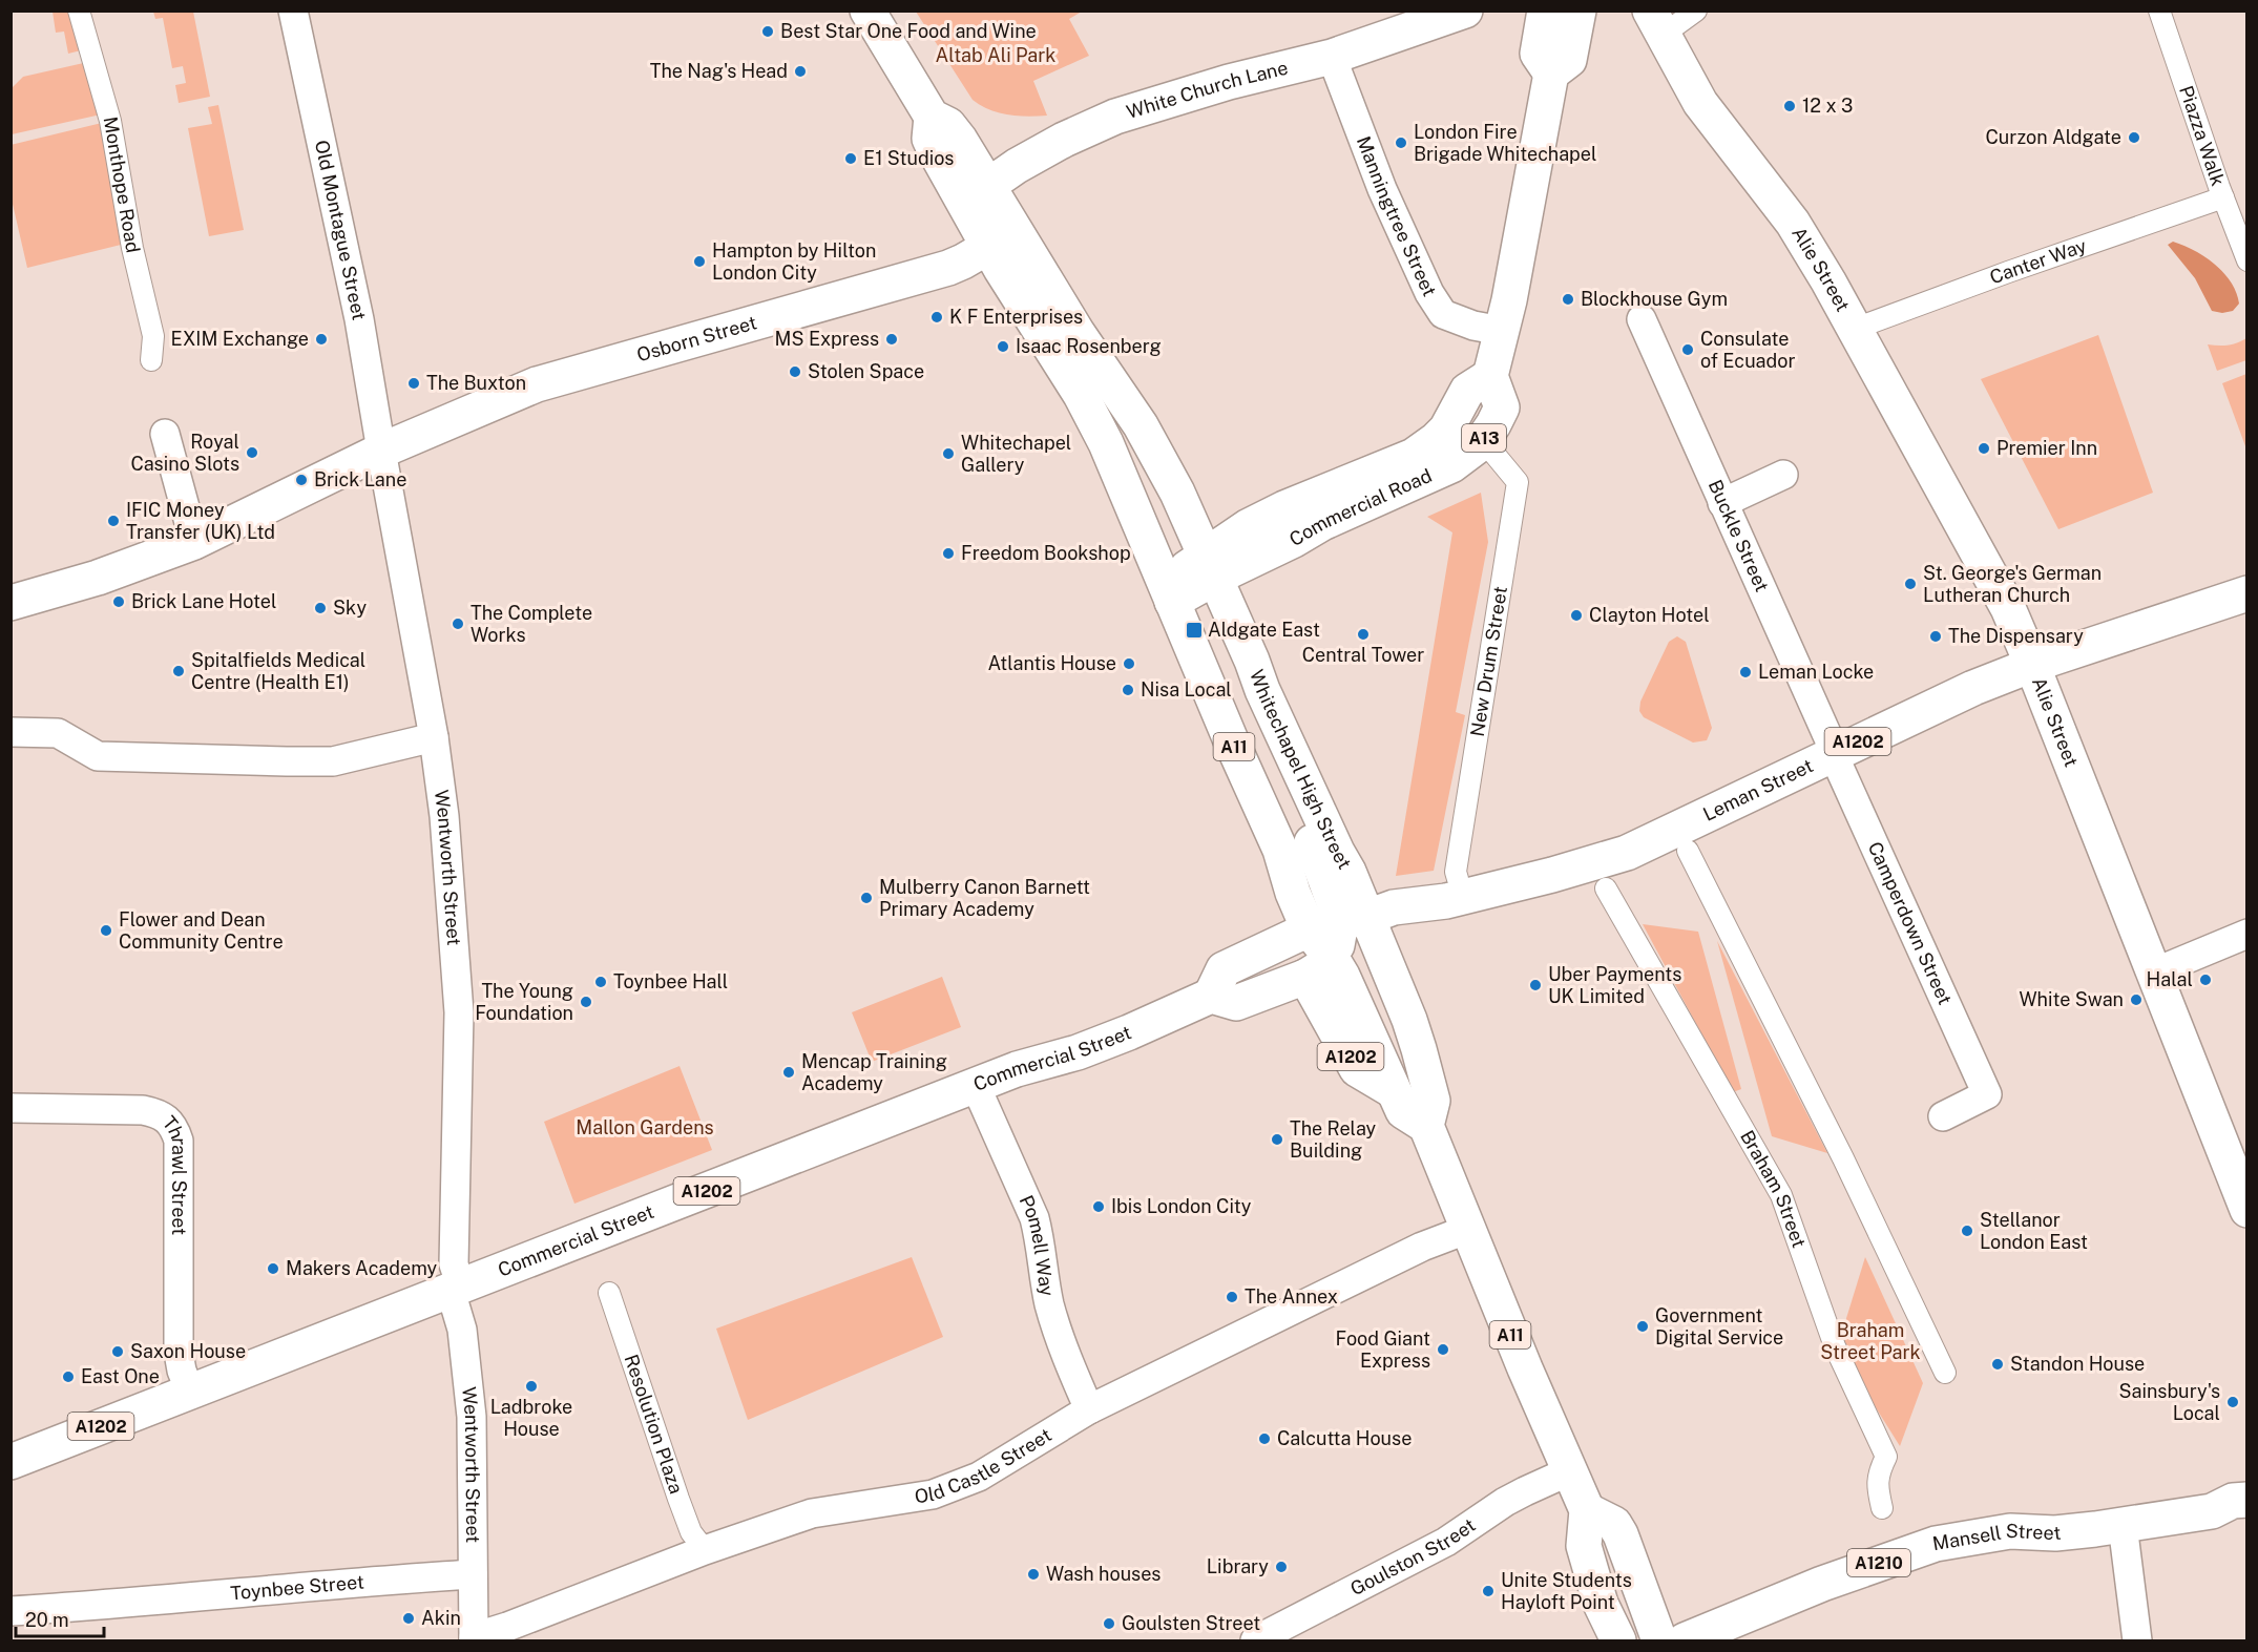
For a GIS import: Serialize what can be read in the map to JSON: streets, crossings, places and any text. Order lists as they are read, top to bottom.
{
  "streets": {
    "main road": [
      "White Church Lane",
      "Alie Street",
      "Osborn Street",
      "A13",
      "Commercial Road",
      "A1202",
      "A11",
      "Whitechapel High Street",
      "Leman Street",
      "Commercial Street",
      "Mansell Street",
      "A1210"
    ],
    "street": [
      "Piazza Walk",
      "Monthope Road",
      "Manningtree Street",
      "Old Montague Street",
      "Canter Way",
      "Buckle Street",
      "New Drum Street",
      "Wentworth Street",
      "Camperdown Street",
      "Thrawl Street",
      "Braham Street",
      "Pomell Way",
      "Resolution Plaza",
      "Old Castle Street",
      "Goulston Street",
      "Toynbee Street"
    ]
  },
  "crossings": [
    ["White Church Lane", "Manningtree Street"],
    ["White Church Lane", "A11"],
    ["Piazza Walk", "Canter Way"],
    ["Manningtree Street", "Commercial Road"],
    ["Old Montague Street", "Osborn Street"],
    ["Old Montague Street", "Wentworth Street"],
    ["Canter Way", "Alie Street"],
    ["Alie Street", "Leman Street"],
    ["Osborn Street", "A11"],
    ["Osborn Street", "Whitechapel High Street"],
    ["Osborn Street", "Wentworth Street"],
    ["Commercial Road", "A11"],
    ["Commercial Road", "Whitechapel High Street"],
    ["Buckle Street", "Leman Street"],
    ["Buckle Street", "Camperdown Street"],
    ["A1202", "A11"],
    ["A1202", "Whitechapel High Street"],
    ["A11", "Whitechapel High Street"],
    ["A11", "Leman Street"],
    ["A11", "Old Castle Street"],
    ["A11", "Goulston Street"],
    ["Whitechapel High Street", "Leman Street"],
    ["Leman Street", "Camperdown Street"],
    ["Wentworth Street", "Commercial Street"],
    ["Wentworth Street", "Old Castle Street"],
    ["Wentworth Street", "Toynbee Street"],
    ["Commercial Street", "Thrawl Street"],
    ["Commercial Street", "Pomell Way"],
    ["Pomell Way", "Old Castle Street"],
    ["Resolution Plaza", "Old Castle Street"]
  ],
  "parks": ["Altab Ali Park", "Mallon Gardens", "Braham Street Park"],
  "places": {
    "other": [
      "Best Star One Food and Wine",
      "The Nag's Head",
      "12 x 3",
      "Curzon Aldgate",
      "London Fire Brigade Whitechapel",
      "E1 Studios",
      "Hampton by Hilton London City",
      "Blockhouse Gym",
      "K F Enterprises",
      "EXIM Exchange",
      "MS Express",
      "Isaac Rosenberg",
      "Consulate of Ecuador",
      "Stolen Space",
      "The Buxton",
      "Premier Inn",
      "Royal Casino Slots",
      "Whitechapel Gallery",
      "Brick Lane",
      "IFIC Money Transfer (UK) Ltd",
      "Freedom Bookshop",
      "St. George's German Lutheran Church",
      "Brick Lane Hotel",
      "Sky",
      "Clayton Hotel",
      "The Complete Works",
      "Central Tower",
      "The Dispensary",
      "Atlantis House",
      "Spitalfields Medical Centre (Health E1)",
      "Leman Locke",
      "Nisa Local",
      "Mulberry Canon Barnett Primary Academy",
      "Flower and Dean Community Centre",
      "Halal",
      "Toynbee Hall",
      "Uber Payments UK Limited",
      "White Swan",
      "The Young Foundation",
      "Mencap Training Academy",
      "The Relay Building",
      "Ibis London City",
      "Stellanor London East",
      "Makers Academy",
      "The Annex",
      "Government Digital Service",
      "Food Giant Express",
      "Saxon House",
      "Standon House",
      "East One",
      "Ladbroke House",
      "Sainsbury's Local",
      "Calcutta House",
      "Library",
      "Wash houses",
      "Unite Students Hayloft Point",
      "Akin",
      "Goulsten Street"
    ],
    "transit": ["Aldgate East"]
  },
  "scale_bar": "20 m"
}
